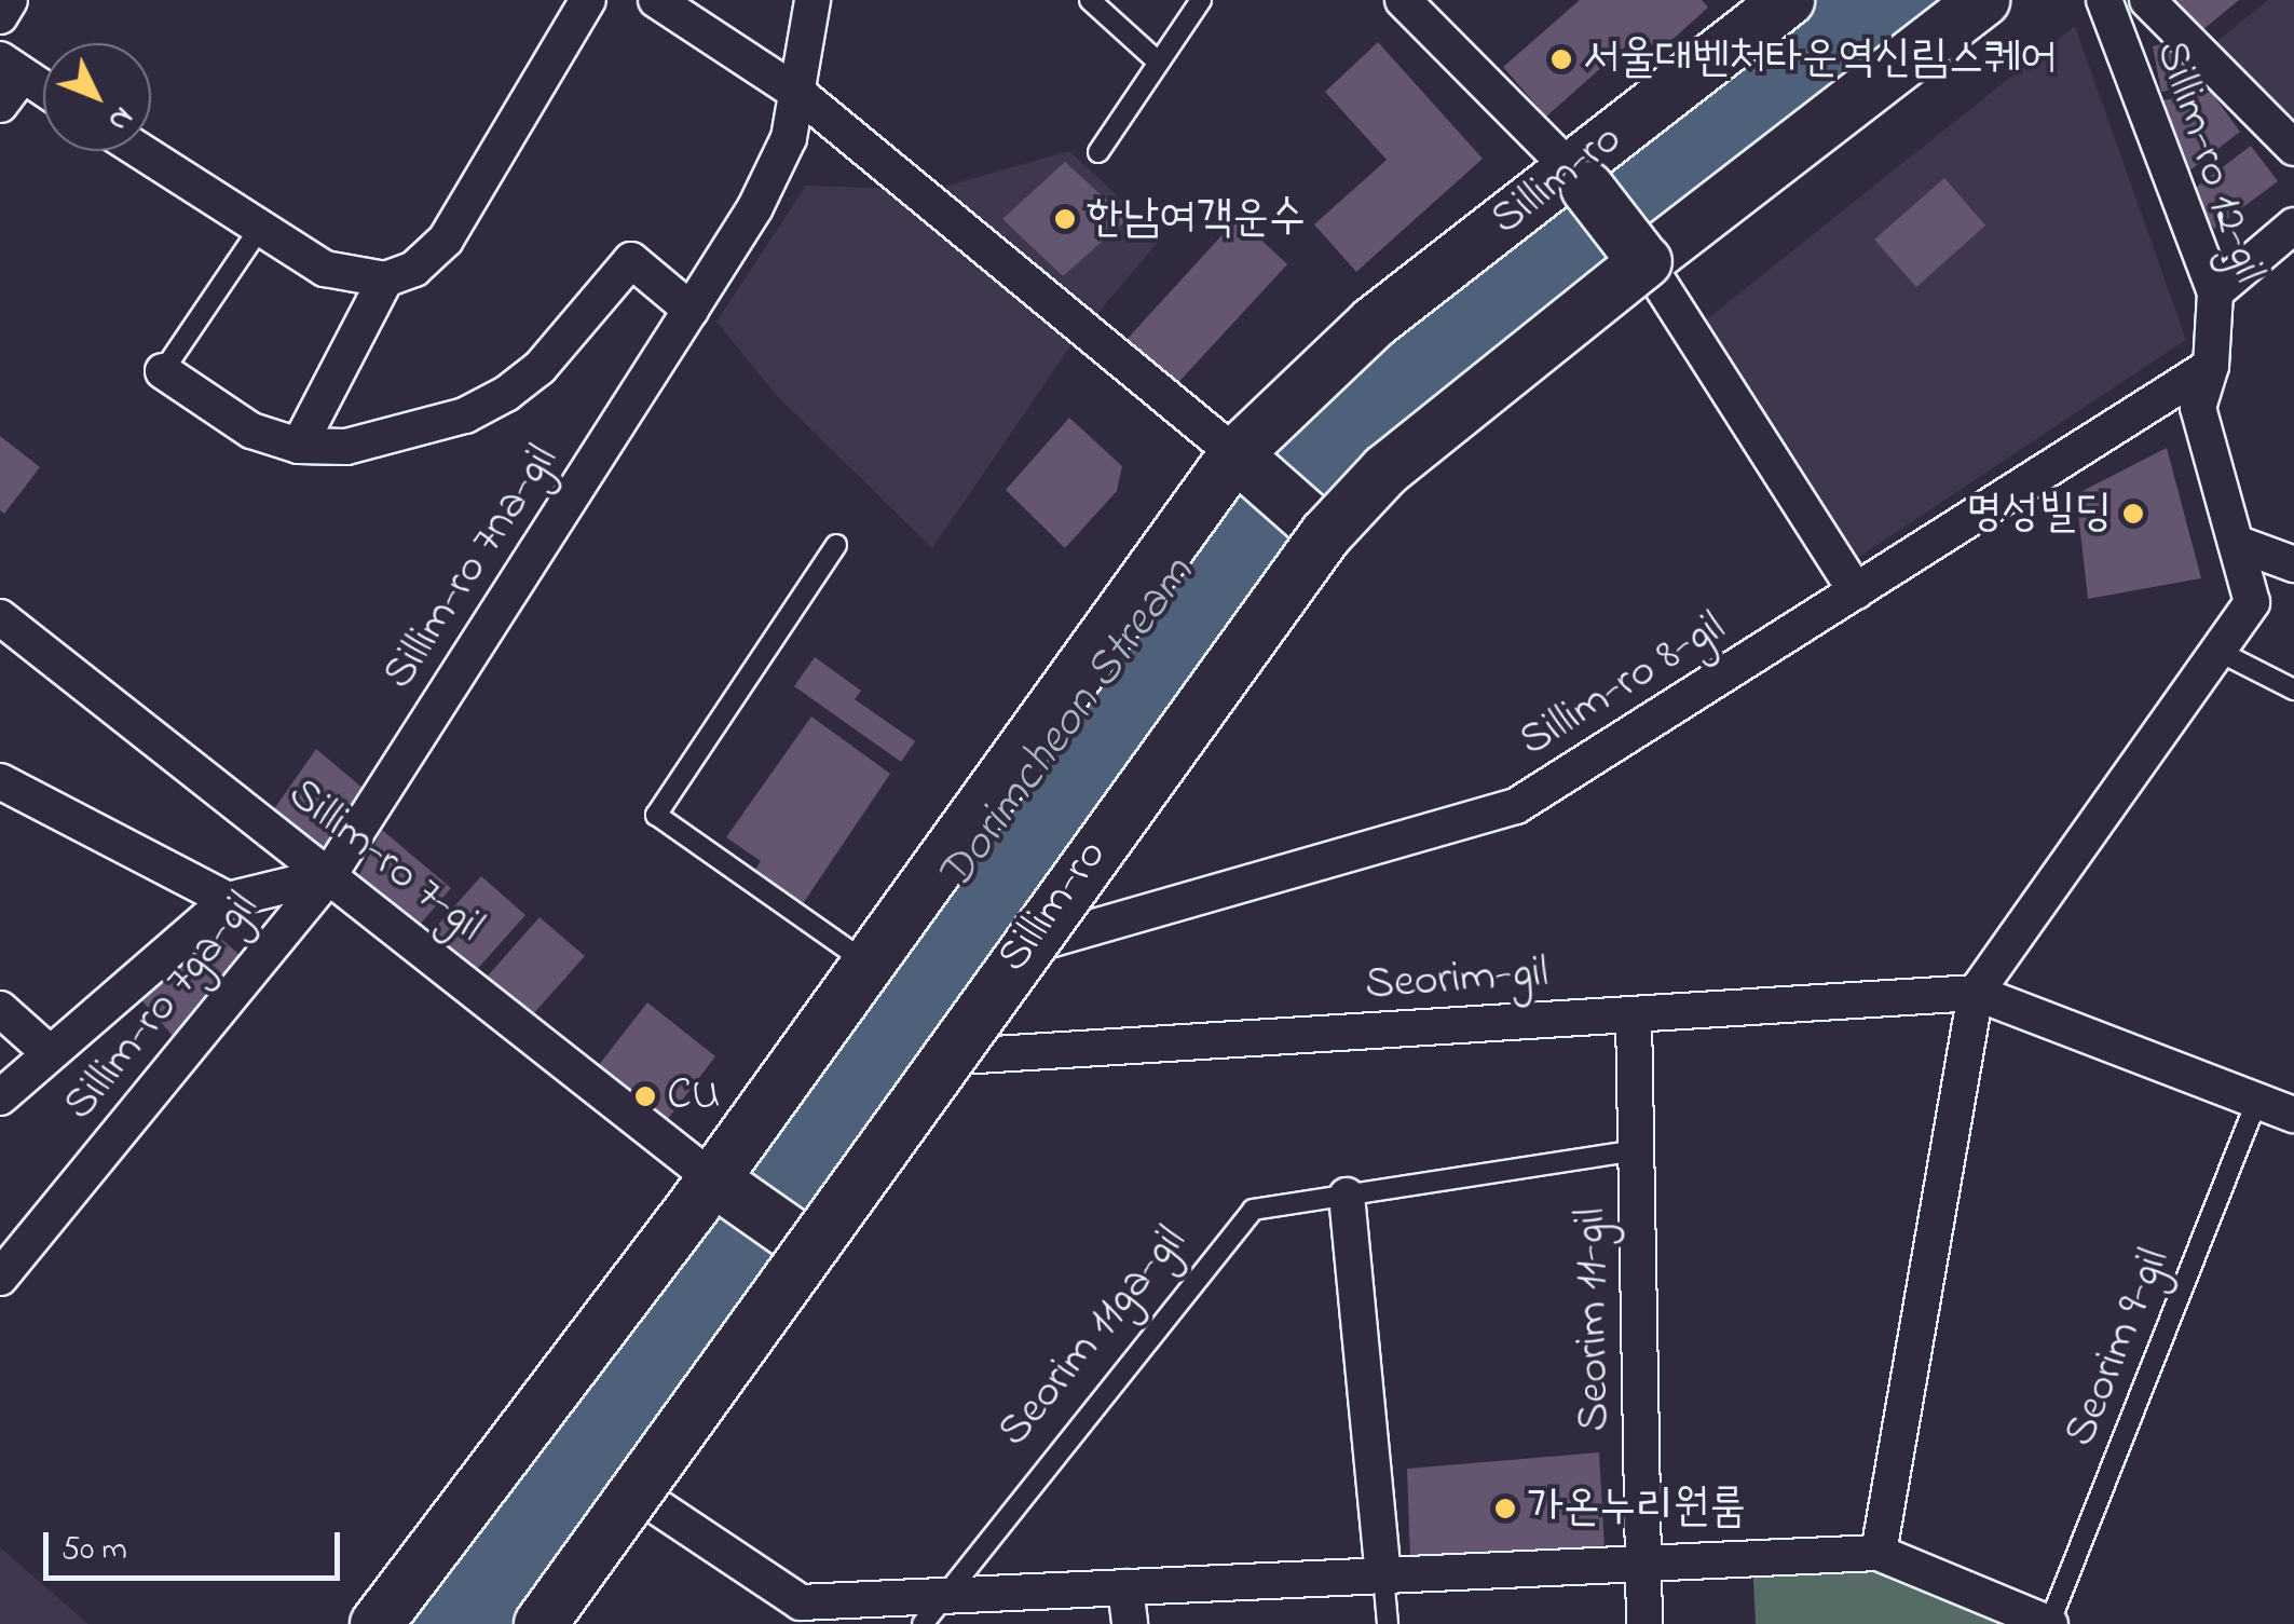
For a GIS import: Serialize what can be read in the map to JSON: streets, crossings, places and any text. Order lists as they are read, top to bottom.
{
  "streets": {
    "main road": ["Sillim-ro"],
    "street": [
      "Sillim-ro 12-gil",
      "Sillim-ro 7na-gil",
      "Sillim-ro 8-gil",
      "Sillim-ro 7-gil",
      "Seorim-gil",
      "Sillim-ro 7ga-gil",
      "Seorim 11-gil"
    ],
    "lane": ["Seorim 11ga-gil", "Seorim 9-gil"]
  },
  "crossings": [
    ["Sillim-ro 12-gil", "Sillim-ro 8-gil"],
    ["Sillim-ro 12-gil", "Seorim-gil"],
    ["Sillim-ro", "Sillim-ro 8-gil"],
    ["Sillim-ro", "Sillim-ro 7-gil"],
    ["Sillim-ro", "Seorim-gil"],
    ["Sillim-ro 7na-gil", "Sillim-ro 7-gil"],
    ["Sillim-ro 7na-gil", "Sillim-ro 7ga-gil"],
    ["Sillim-ro 7-gil", "Sillim-ro 7ga-gil"],
    ["Seorim-gil", "Seorim 11-gil"],
    ["Seorim-gil", "Seorim 9-gil"],
    ["Seorim 11-gil", "Seorim 11ga-gil"]
  ],
  "water": ["Dorimcheon Stream"],
  "places": [
    "서울대벤처타운역신림스퀘어",
    "한남여객운수",
    "명성빌딩",
    "CU",
    "가온누리원룸"
  ],
  "scale_bar": "50 m",
  "north": "bottom right"
}
